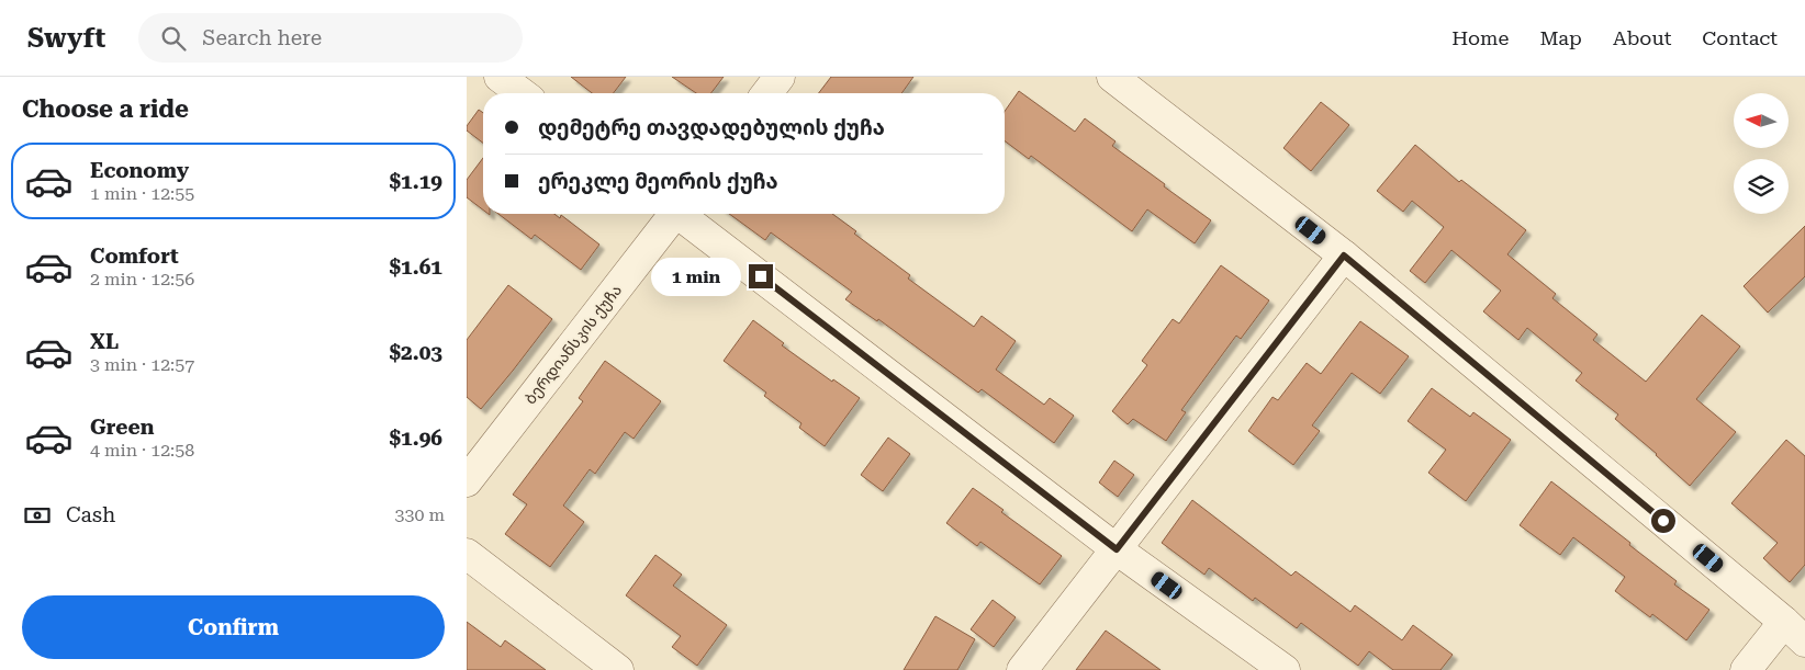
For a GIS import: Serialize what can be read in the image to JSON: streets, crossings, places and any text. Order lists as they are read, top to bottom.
{
  "streets": {
    "street": ["ბერდიანსკის ქუჩა"]
  },
  "north": "left",
  "page": {
    "header": "Swyft",
    "search": "Search here",
    "nav": [
      "Home",
      "Map",
      "About",
      "Contact"
    ],
    "heading": "Choose a ride",
    "banner": ["დემეტრე თავდადებულის ქუჩა", "ერეკლე მეორის ქუჩა"],
    "list": [
      {
        "name": "Economy",
        "note": "1 min · 12:55",
        "value": "$1.19"
      },
      {
        "name": "Comfort",
        "note": "2 min · 12:56",
        "value": "$1.61"
      },
      {
        "name": "XL",
        "note": "3 min · 12:57",
        "value": "$2.03"
      },
      {
        "name": "Green",
        "note": "4 min · 12:58",
        "value": "$1.96"
      }
    ],
    "bubble": "1 min",
    "pay": ["Cash", "330 m"],
    "buttons": "Confirm"
  }
}
